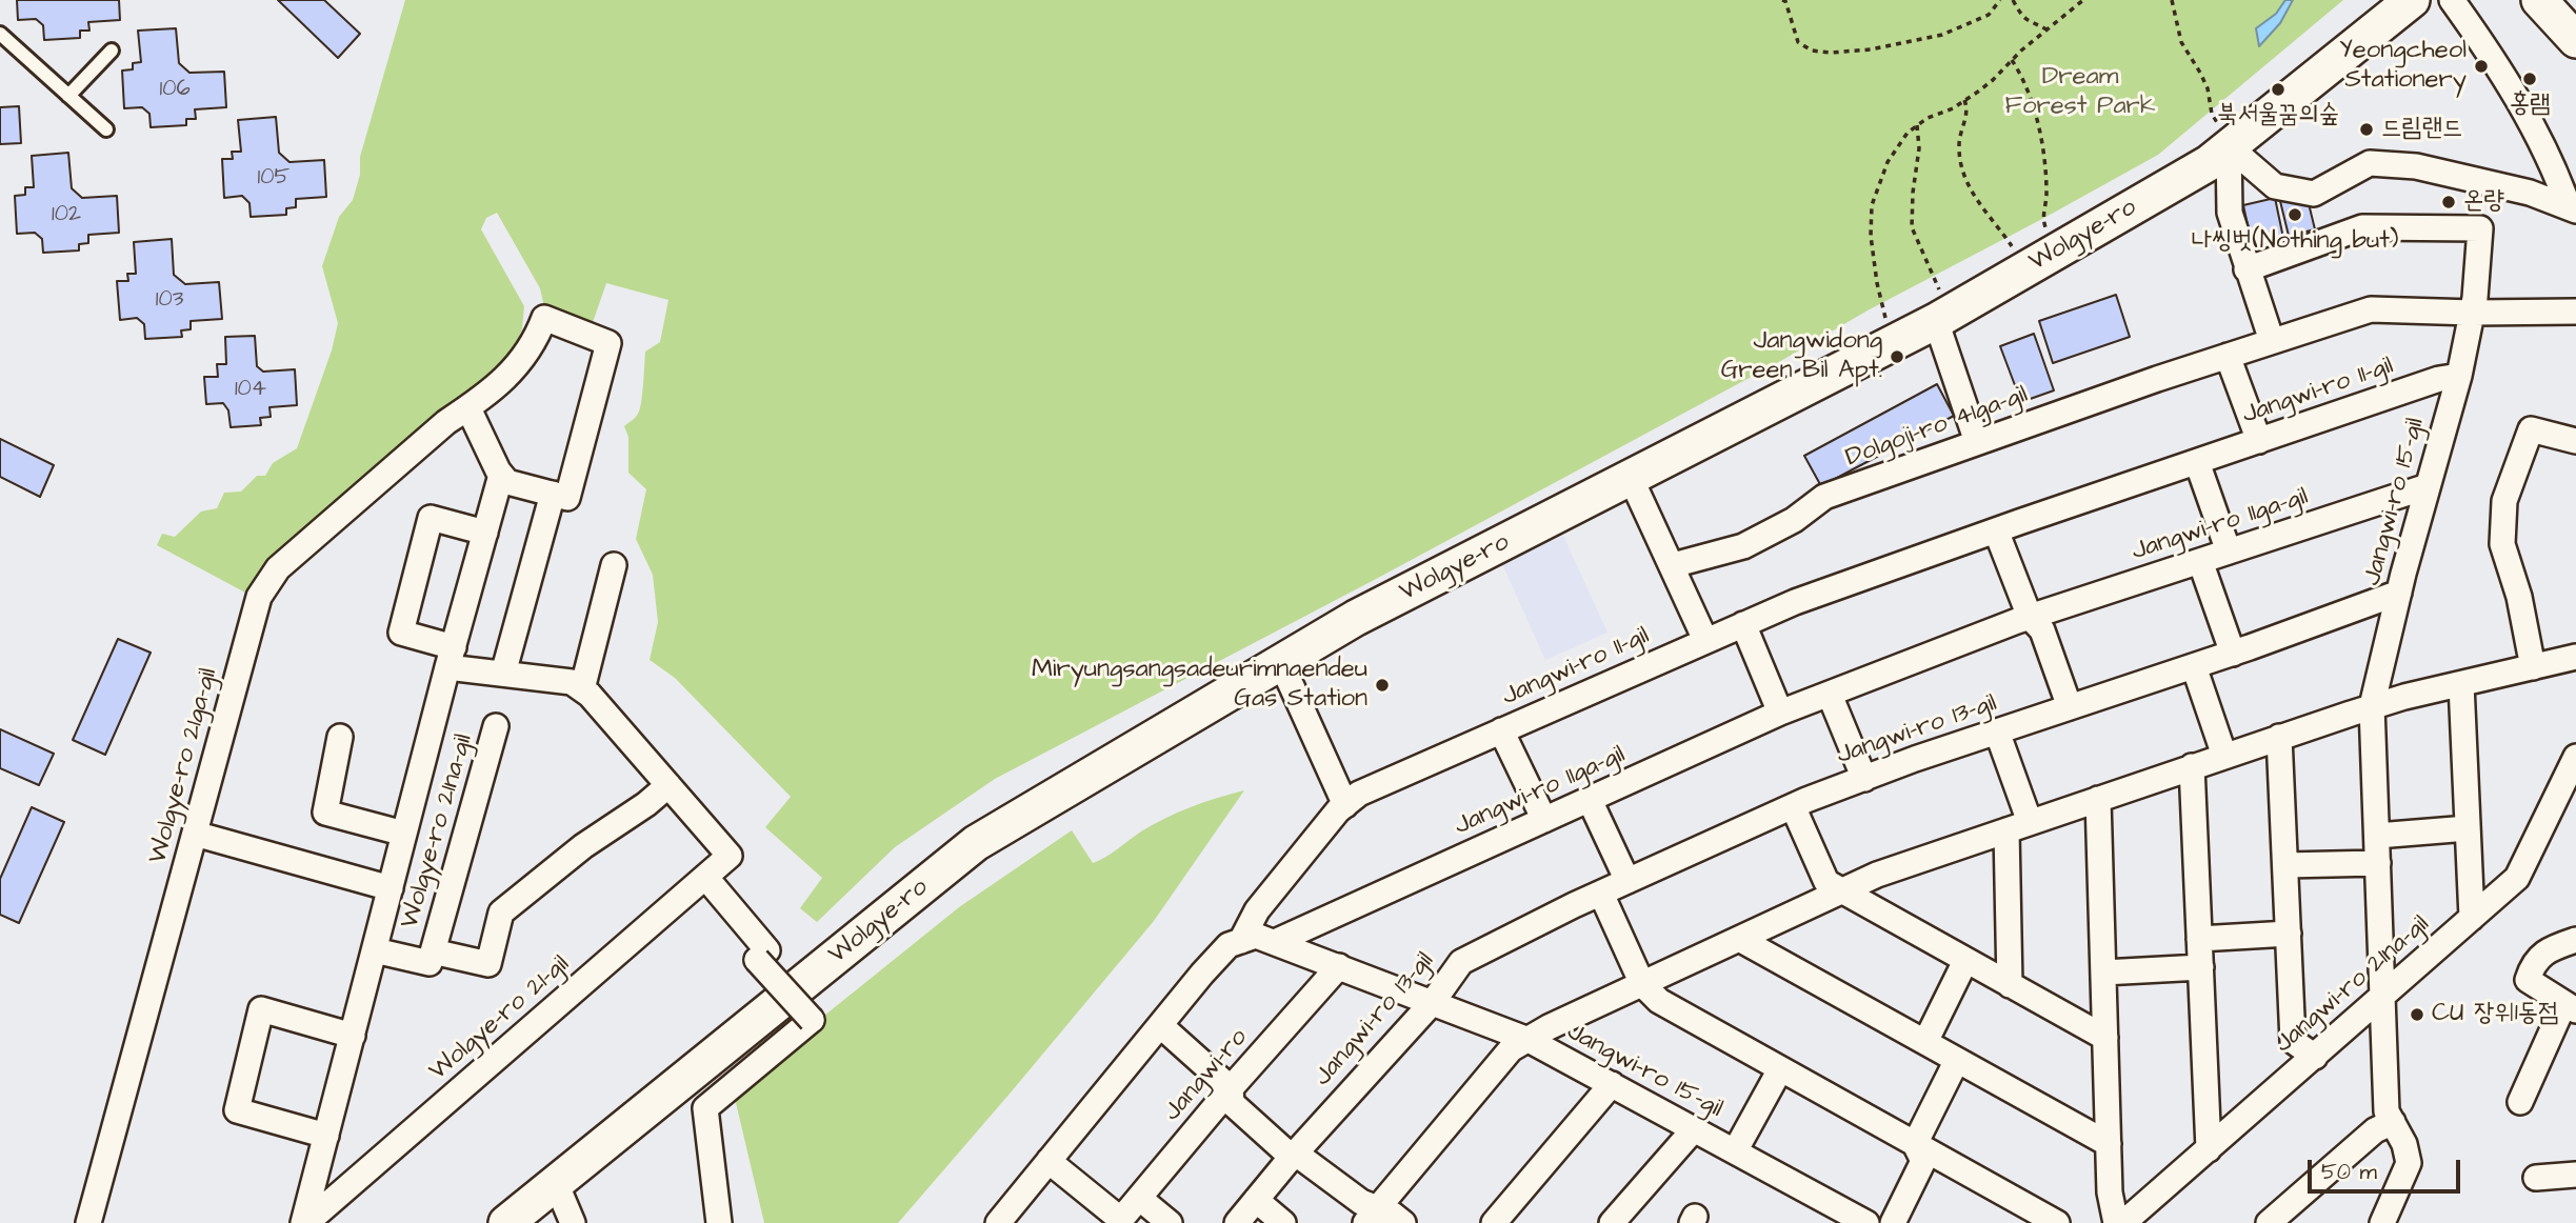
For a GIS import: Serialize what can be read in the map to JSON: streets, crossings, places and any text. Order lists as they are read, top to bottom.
{
  "streets": {
    "main road": ["Wolgye-ro"],
    "street": [
      "Jangwi-ro 11-gil",
      "Dolgoji-ro 41ga-gil",
      "Jangwi-ro 15-gil",
      "Jangwi-ro 11ga-gil",
      "Jangwi-ro 13-gil",
      "Wolgye-ro 21ga-gil",
      "Wolgye-ro 21na-gil",
      "Jangwi-ro 21na-gil",
      "Wolgye-ro 21-gil",
      "Jangwi-ro"
    ]
  },
  "crossings": [
    ["Jangwi-ro 11-gil", "Jangwi-ro 15-gil"],
    ["Dolgoji-ro 41ga-gil", "Jangwi-ro 15-gil"],
    ["Jangwi-ro 15-gil", "Jangwi-ro 11ga-gil"],
    ["Jangwi-ro 15-gil", "Jangwi-ro 13-gil"],
    ["Jangwi-ro 15-gil", "Jangwi-ro 21na-gil"],
    ["Wolgye-ro 21ga-gil", "Wolgye-ro 21na-gil"],
    ["Wolgye-ro 21na-gil", "Wolgye-ro 21-gil"]
  ],
  "parks": ["Dream Forest Park"],
  "places": [
    "Yeongcheol Stationery",
    "홍램",
    "북서울꿈의숲",
    "드림랜드",
    "온량",
    "나씽벗(Nothing but)",
    "Jangwidong Green Bil Apt.",
    "Miryungsangsadeurimnaendeu Gas Station",
    "CU 장위1동점"
  ],
  "house_numbers": [
    "106",
    "105",
    "102",
    "103",
    "104"
  ],
  "scale_bar": "50 m"
}
